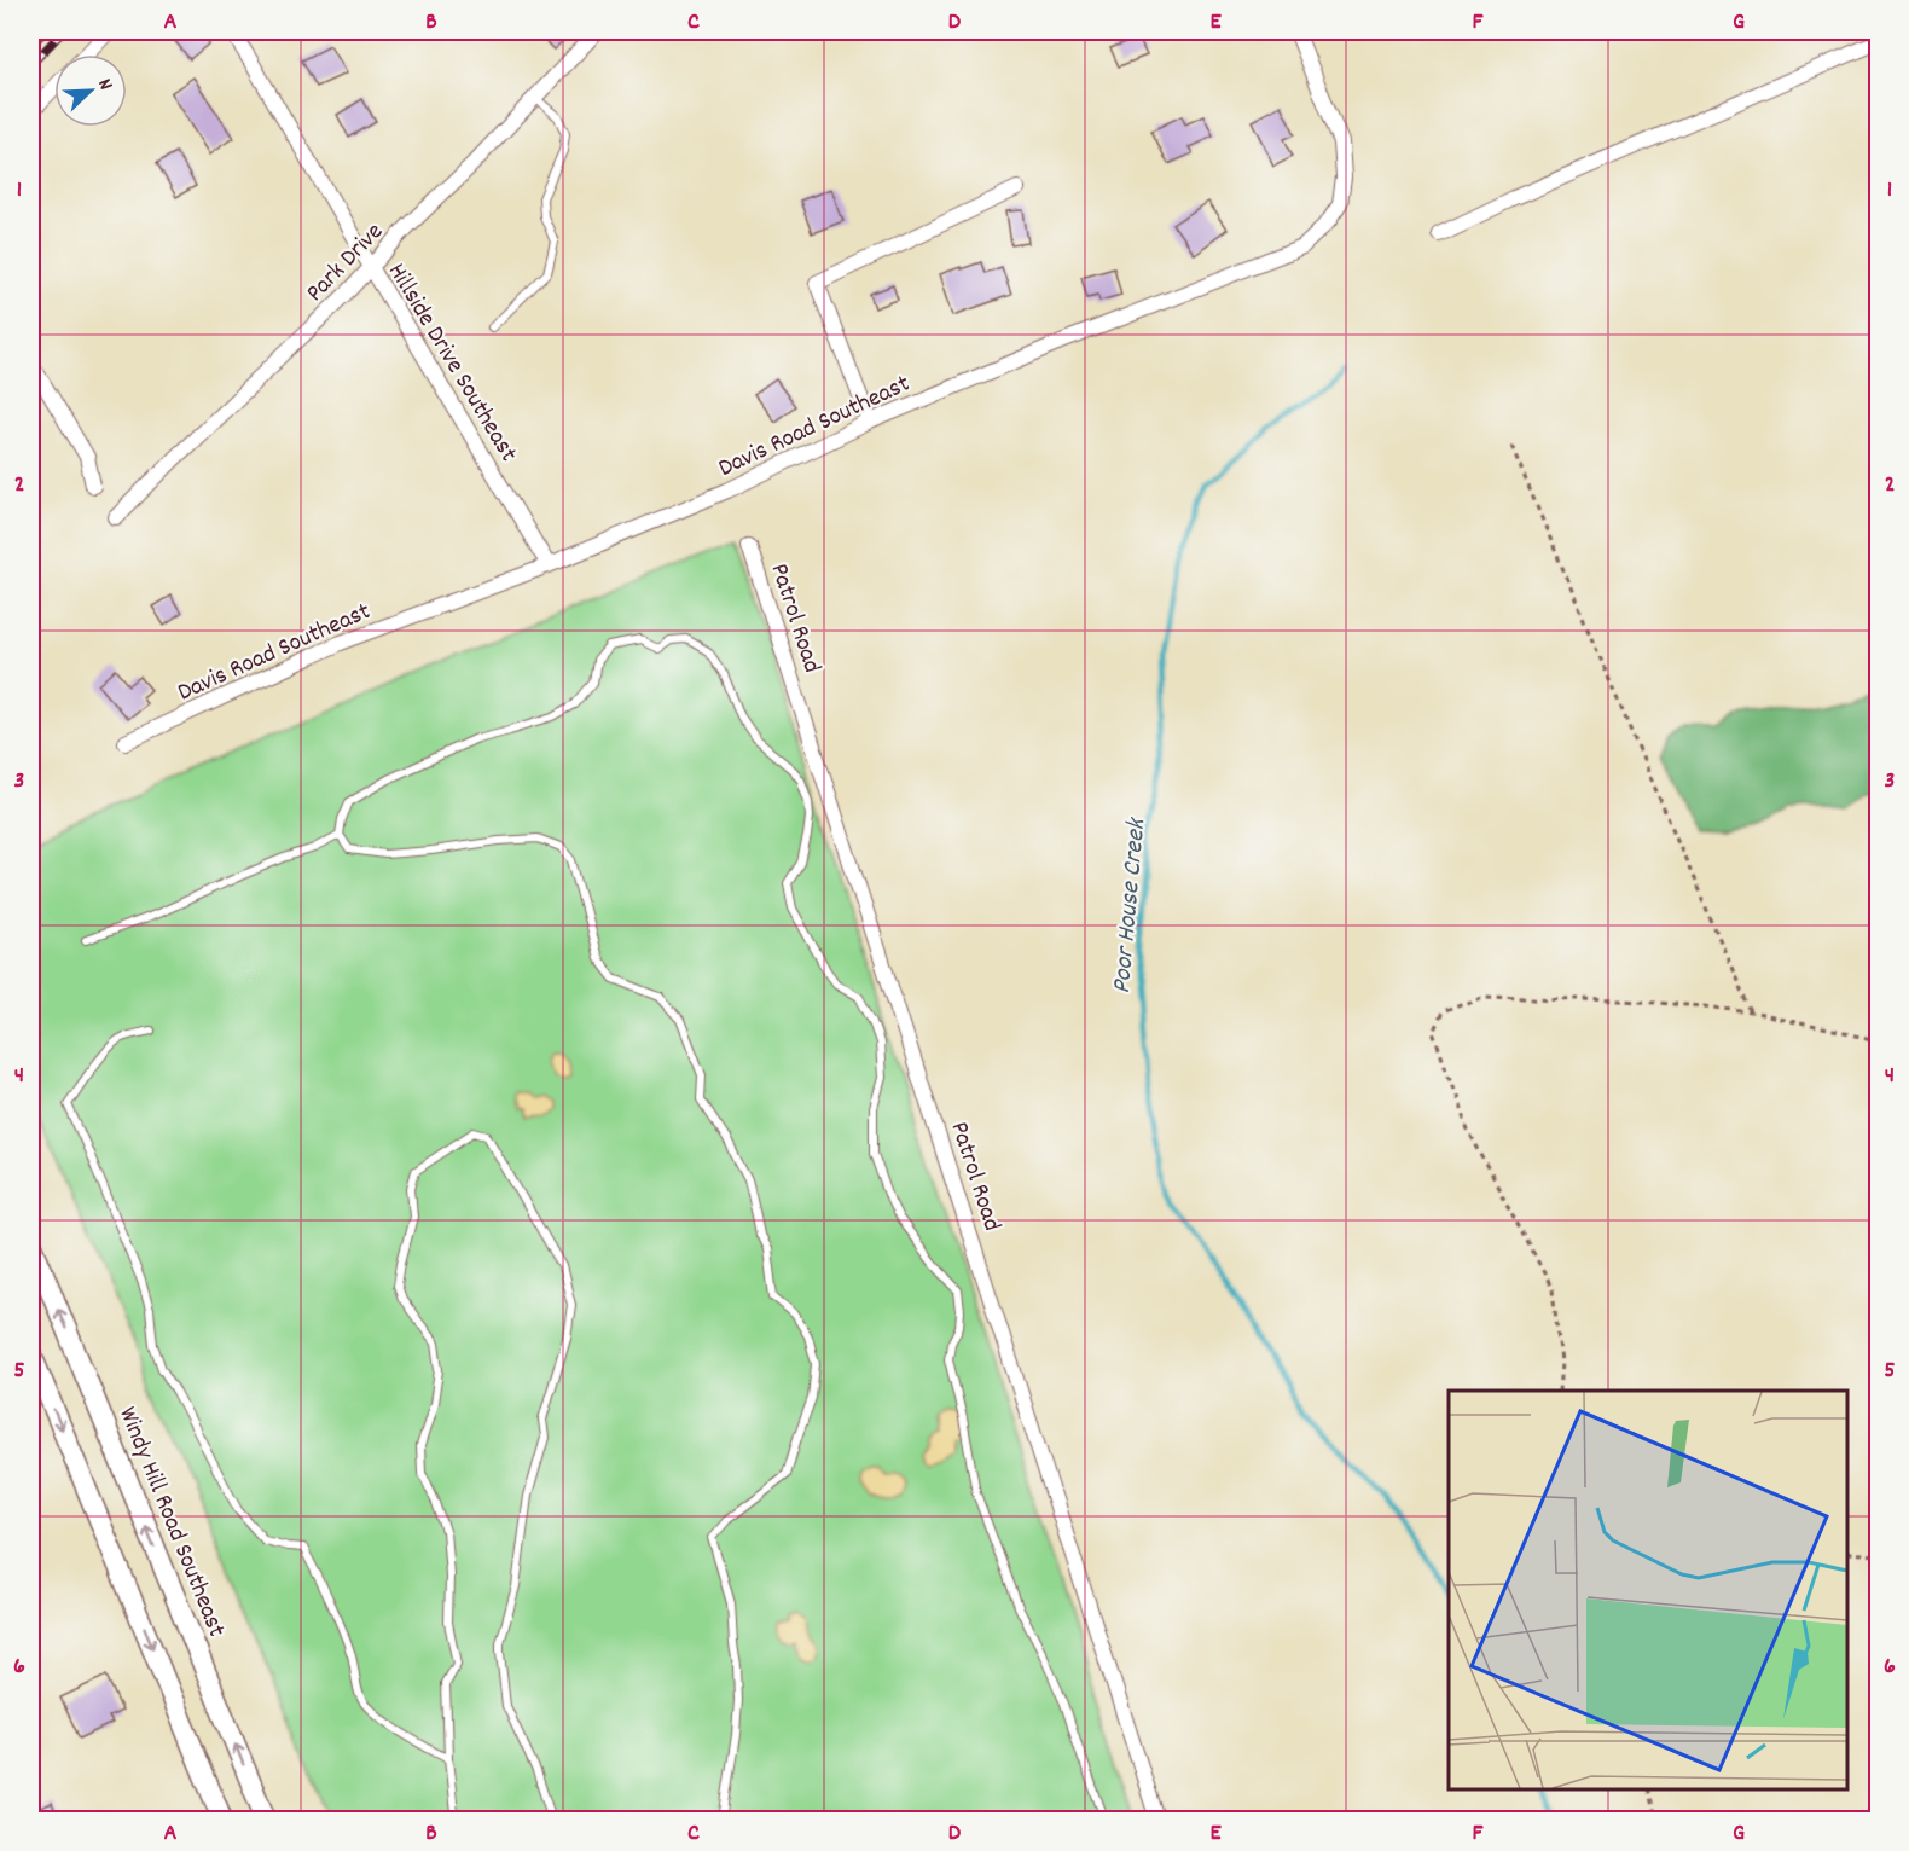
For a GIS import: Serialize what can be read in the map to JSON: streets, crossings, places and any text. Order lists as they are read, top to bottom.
{
  "streets": {
    "main road": ["Windy Hill Road Southeast"],
    "street": [
      "Park Drive",
      "Hillside Drive Southeast",
      "Davis Road Southeast",
      "Patrol Road"
    ]
  },
  "crossings": [
    ["Park Drive", "Hillside Drive Southeast"],
    ["Hillside Drive Southeast", "Davis Road Southeast"]
  ],
  "water": ["Poor House Creek"],
  "north": "top right",
  "grid": {
    "columns": [
      "A",
      "B",
      "C",
      "D",
      "E",
      "F",
      "G"
    ],
    "rows": [
      "1",
      "2",
      "3",
      "4",
      "5",
      "6"
    ]
  }
}
